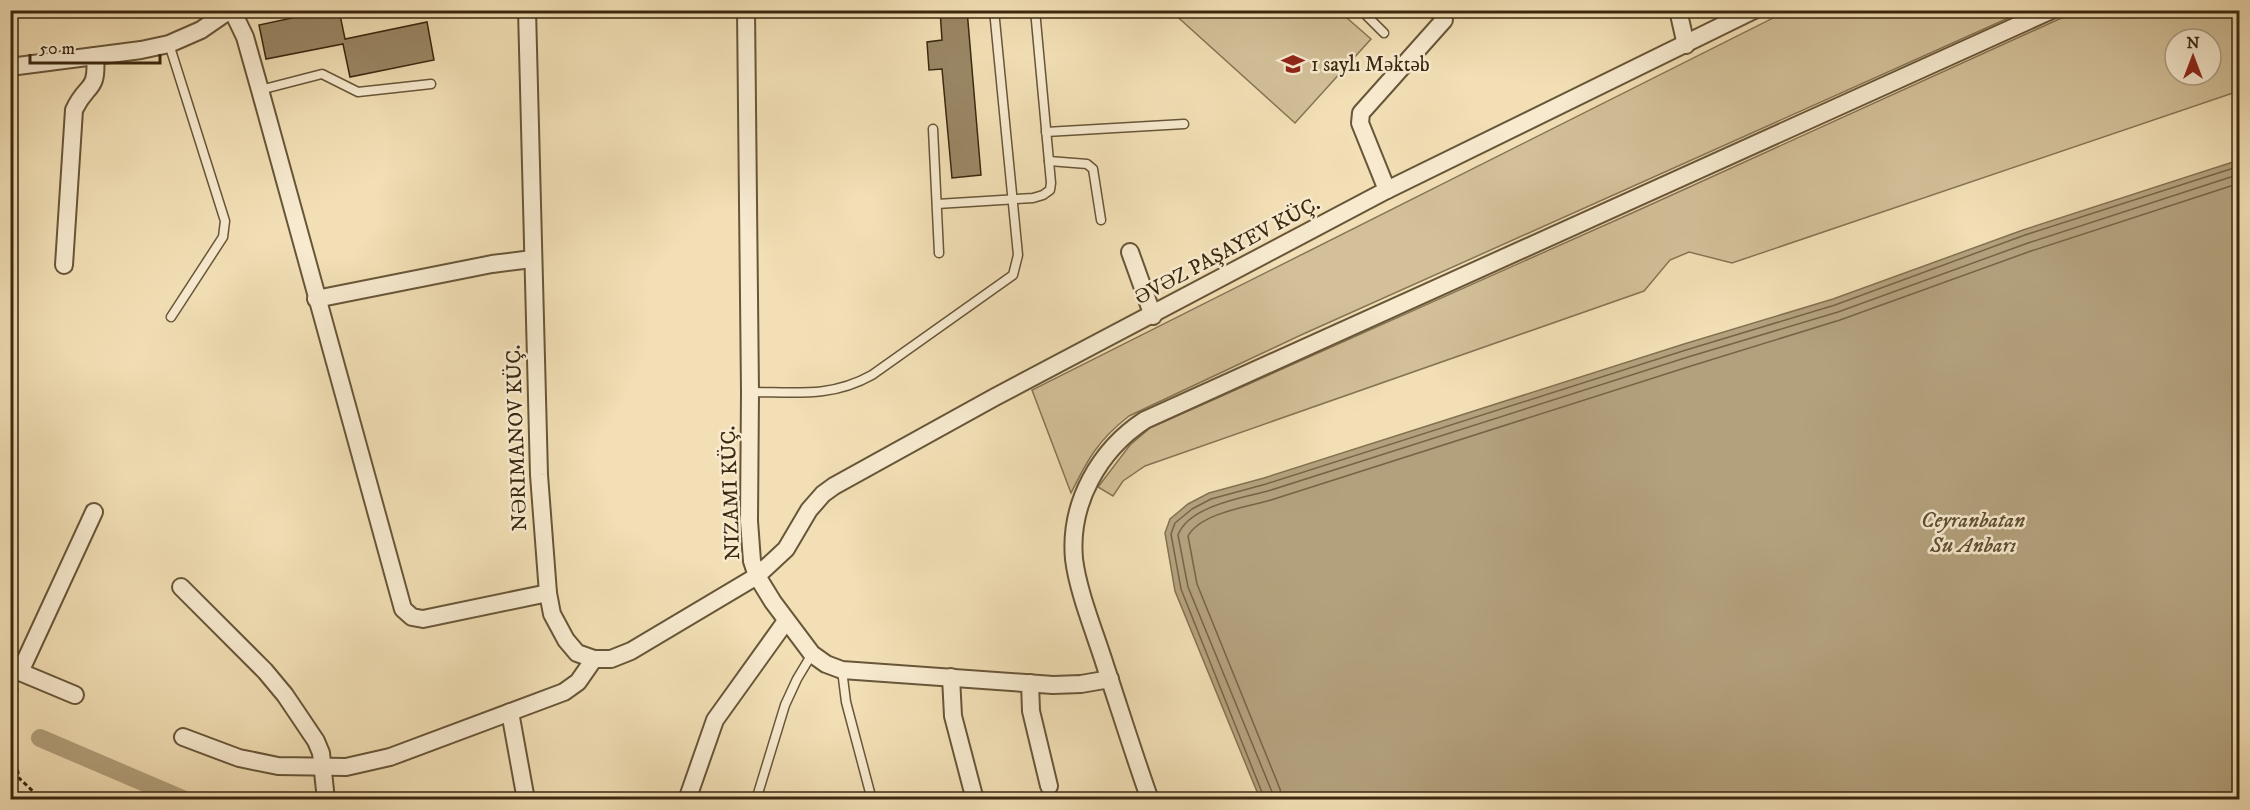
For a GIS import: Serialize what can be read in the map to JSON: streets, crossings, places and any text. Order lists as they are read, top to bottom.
{
  "streets": {
    "street": ["ƏVƏZ PAŞAYEV KÜÇ.", "NƏRIMANOV KÜÇ.", "NIZAMI KÜÇ."]
  },
  "crossings": [
    ["ƏVƏZ PAŞAYEV KÜÇ.", "NIZAMI KÜÇ."]
  ],
  "water": ["Ceyranbatan Su Anbarı"],
  "places": {
    "school or university": ["1 saylı Məktəb"]
  },
  "scale_bar": "50 m",
  "north": "top"
}
